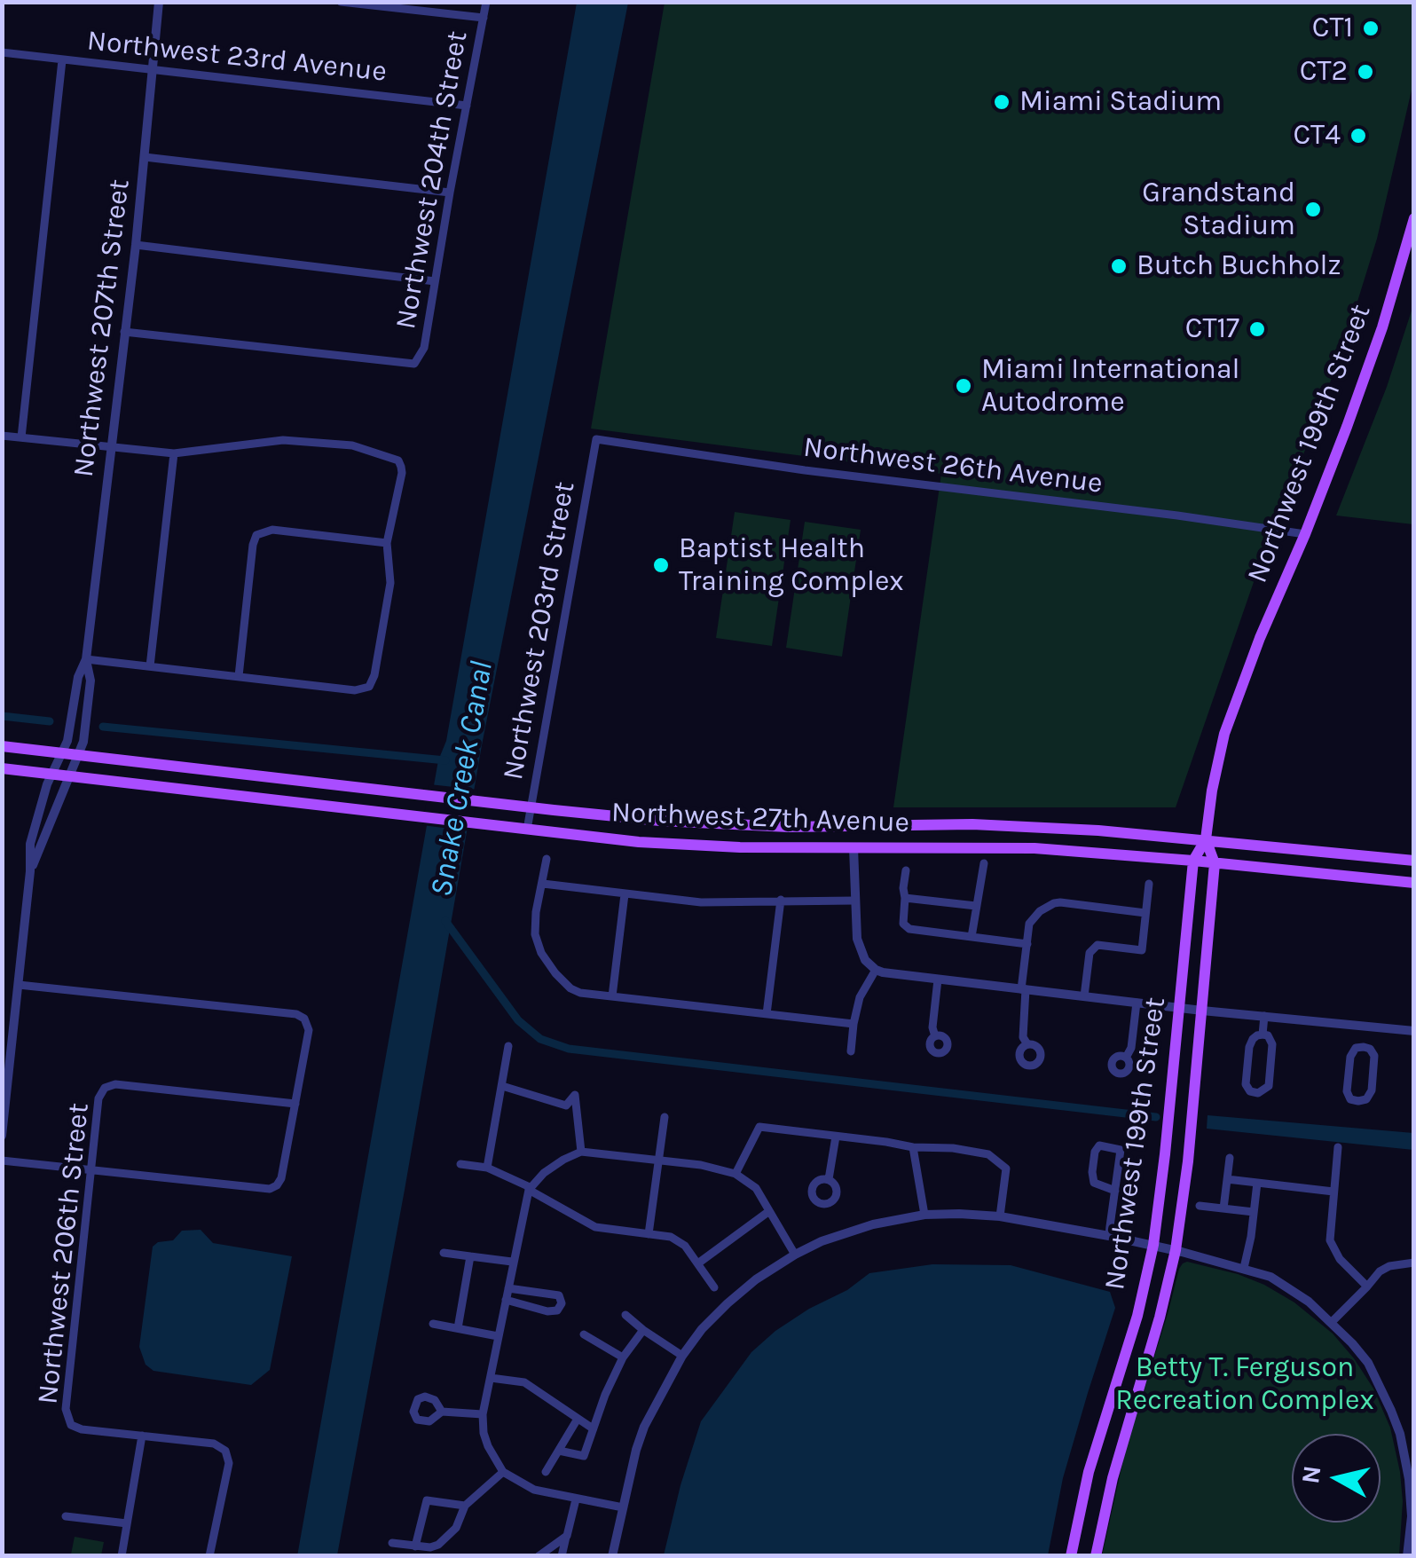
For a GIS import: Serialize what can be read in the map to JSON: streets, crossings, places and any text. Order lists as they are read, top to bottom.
{
  "streets": {
    "main road": ["Northwest 199th Street", "Northwest 27th Avenue"],
    "street": [
      "Northwest 23rd Avenue",
      "Northwest 204th Street",
      "Northwest 207th Street",
      "Northwest 26th Avenue",
      "Northwest 203rd Street",
      "Northwest 206th Street"
    ]
  },
  "crossings": [
    ["Northwest 23rd Avenue", "Northwest 204th Street"],
    ["Northwest 23rd Avenue", "Northwest 207th Street"],
    ["Northwest 204th Street", "Northwest 207th Street"],
    ["Northwest 207th Street", "Northwest 27th Avenue"],
    ["Northwest 199th Street", "Northwest 26th Avenue"],
    ["Northwest 199th Street", "Northwest 27th Avenue"],
    ["Northwest 26th Avenue", "Northwest 203rd Street"],
    ["Northwest 203rd Street", "Northwest 27th Avenue"]
  ],
  "water": ["Snake Creek Canal"],
  "parks": ["Betty T. Ferguson Recreation Complex"],
  "places": [
    "CT1",
    "CT2",
    "Miami Stadium",
    "CT4",
    "Grandstand Stadium",
    "Butch Buchholz",
    "CT17",
    "Miami International Autodrome",
    "Baptist Health Training Complex"
  ],
  "north": "left"
}
